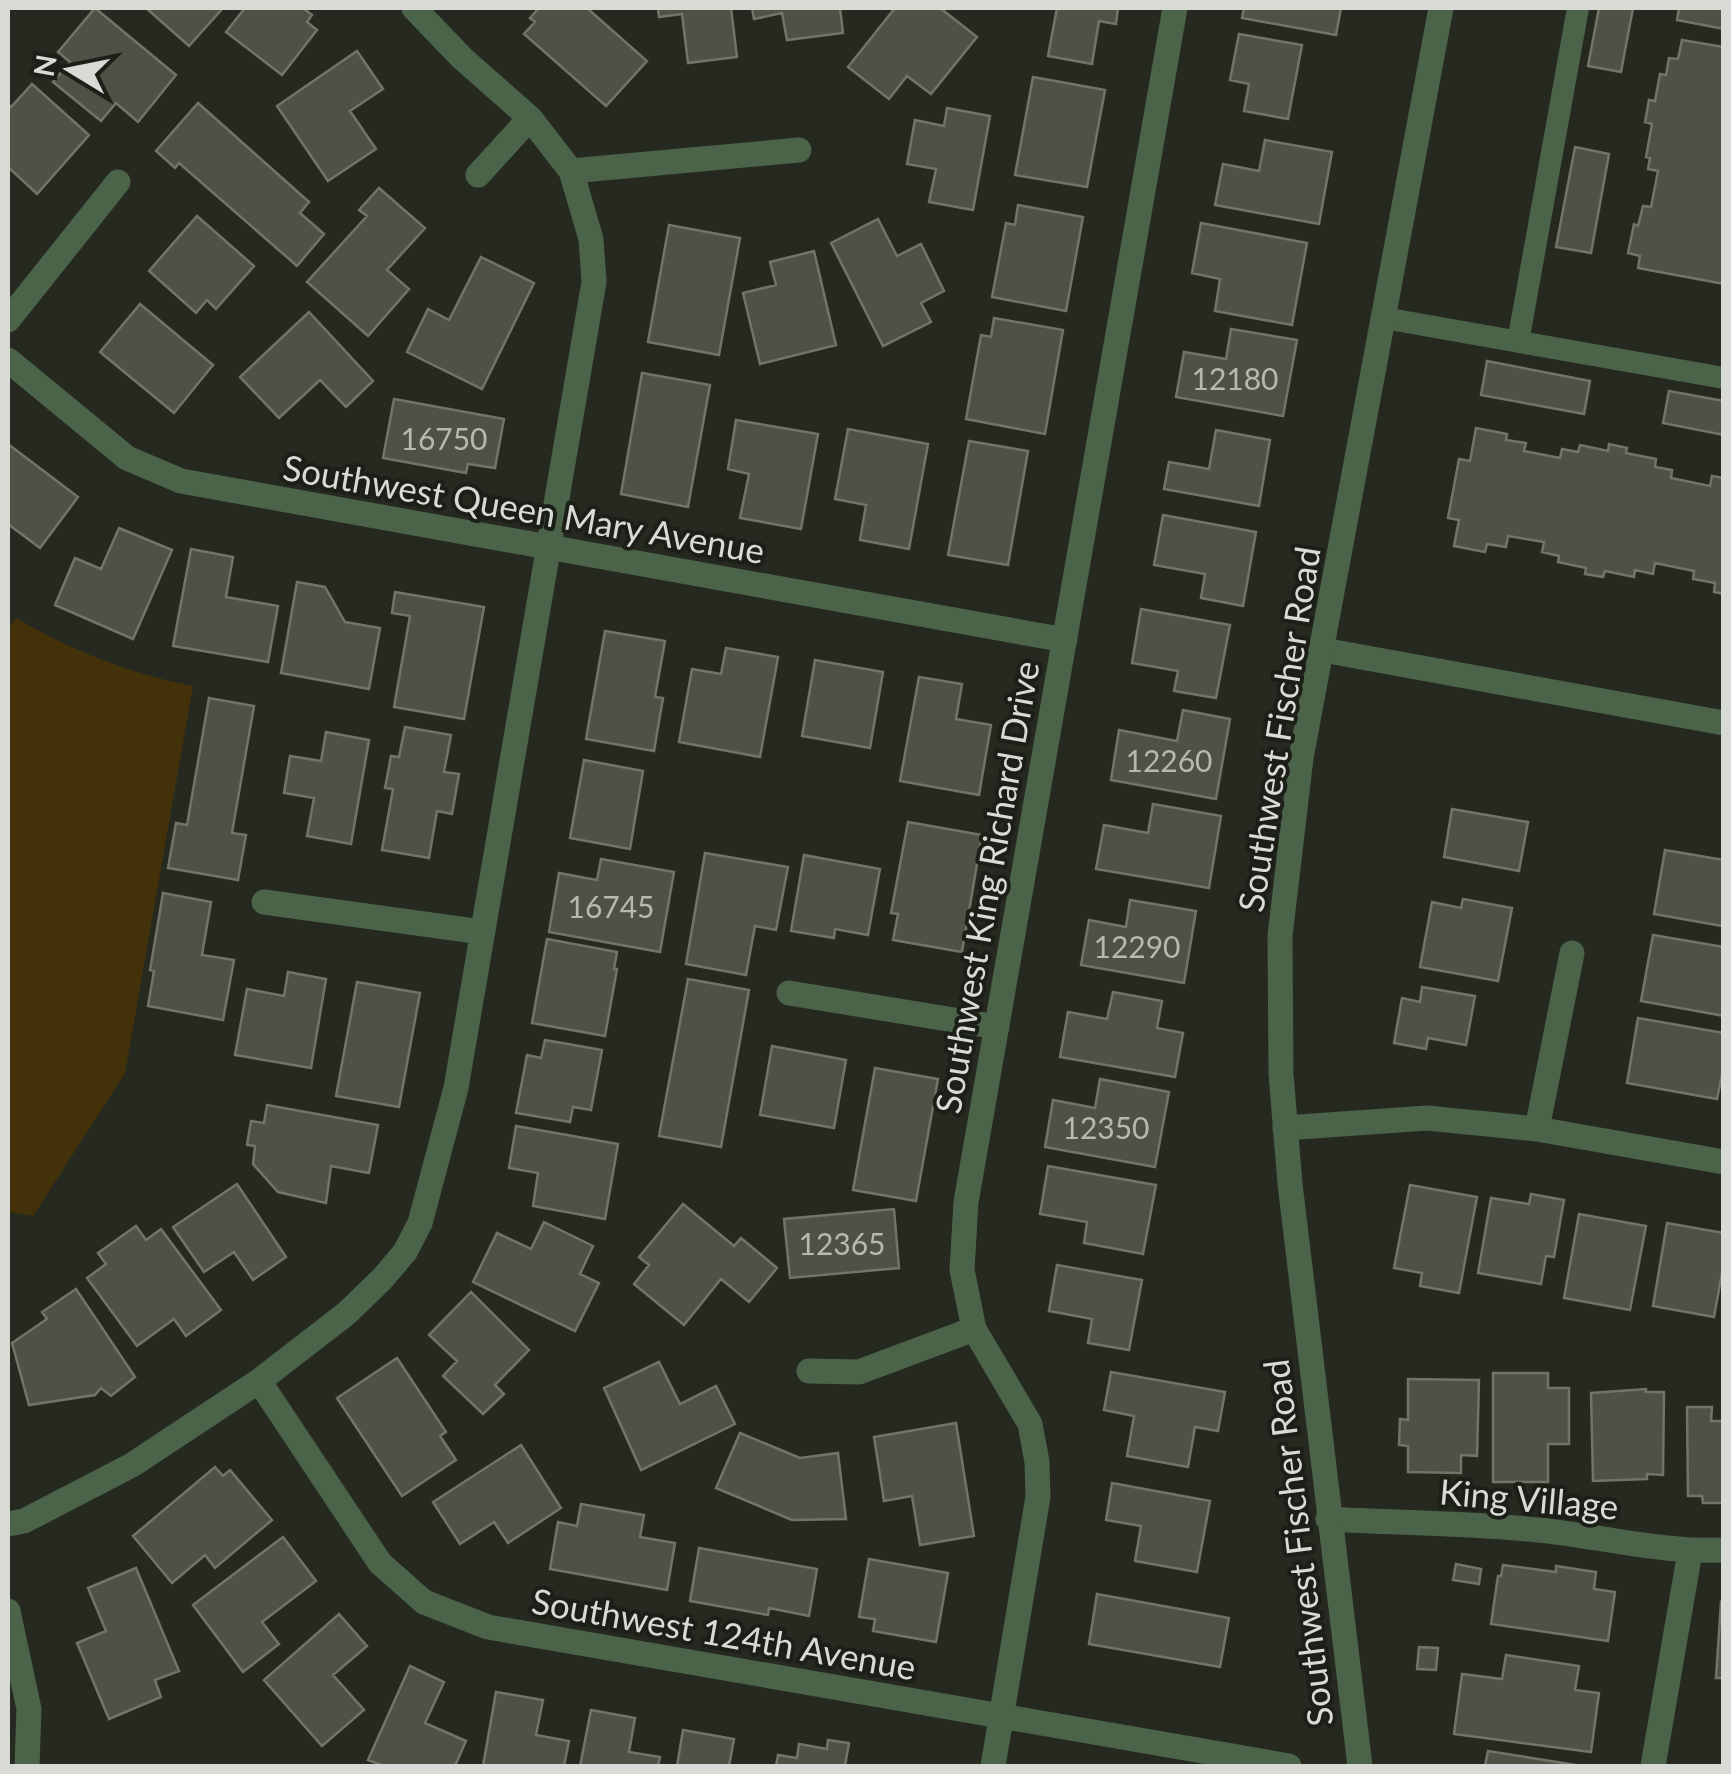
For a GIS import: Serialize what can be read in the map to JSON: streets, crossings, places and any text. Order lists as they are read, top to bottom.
{
  "streets": {
    "street": [
      "Southwest Queen Mary Avenue",
      "Southwest Fischer Road",
      "Southwest King Richard Drive",
      "King Village",
      "Southwest 124th Avenue"
    ]
  },
  "crossings": [
    ["Southwest Queen Mary Avenue", "Southwest King Richard Drive"],
    ["Southwest Fischer Road", "King Village"],
    ["Southwest King Richard Drive", "Southwest 124th Avenue"]
  ],
  "house_numbers": [
    "12180",
    "16750",
    "12260",
    "16745",
    "12290",
    "12350",
    "12365"
  ],
  "north": "left"
}
